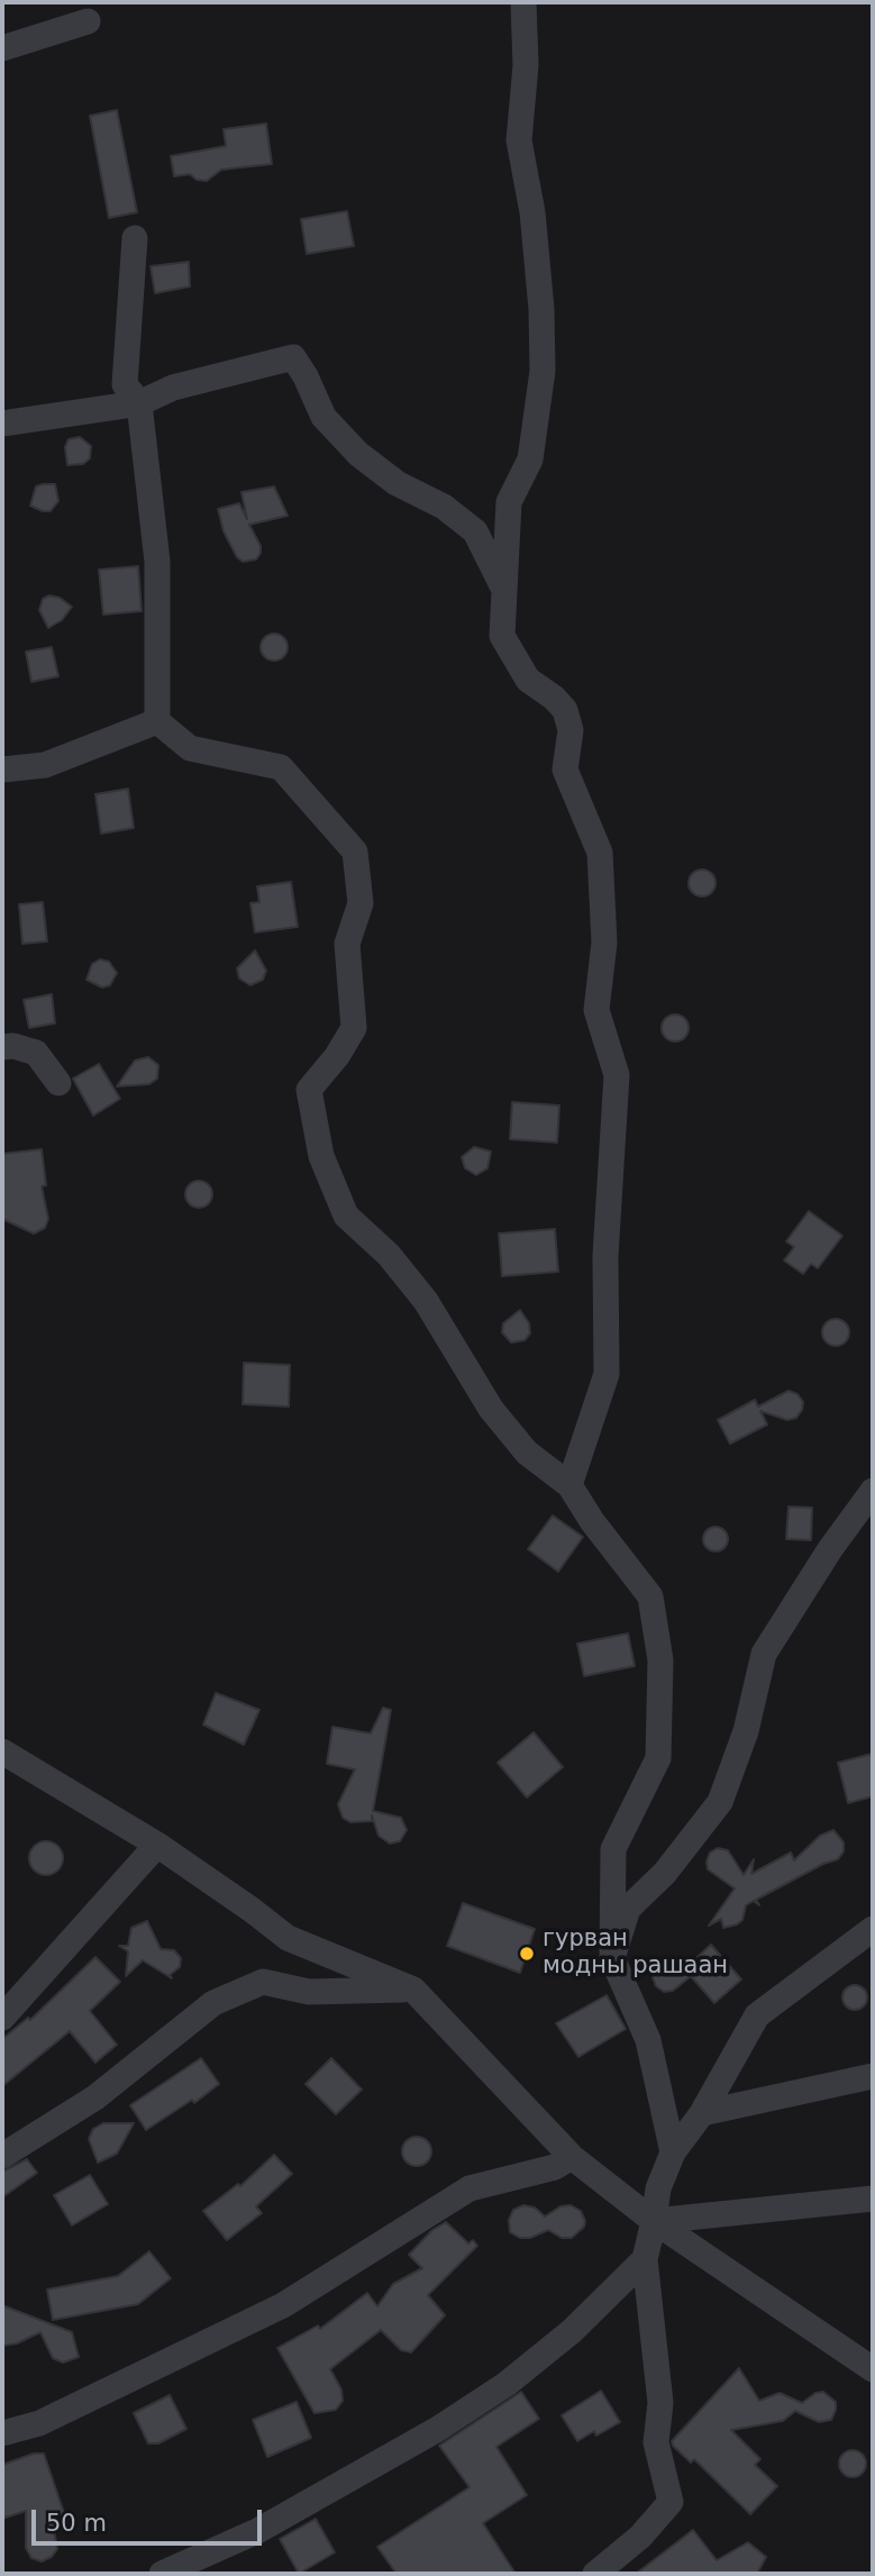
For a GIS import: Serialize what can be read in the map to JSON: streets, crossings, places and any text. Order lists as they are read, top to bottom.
{
  "places": ["гурван модны рашаан"],
  "scale_bar": "50 m"
}
